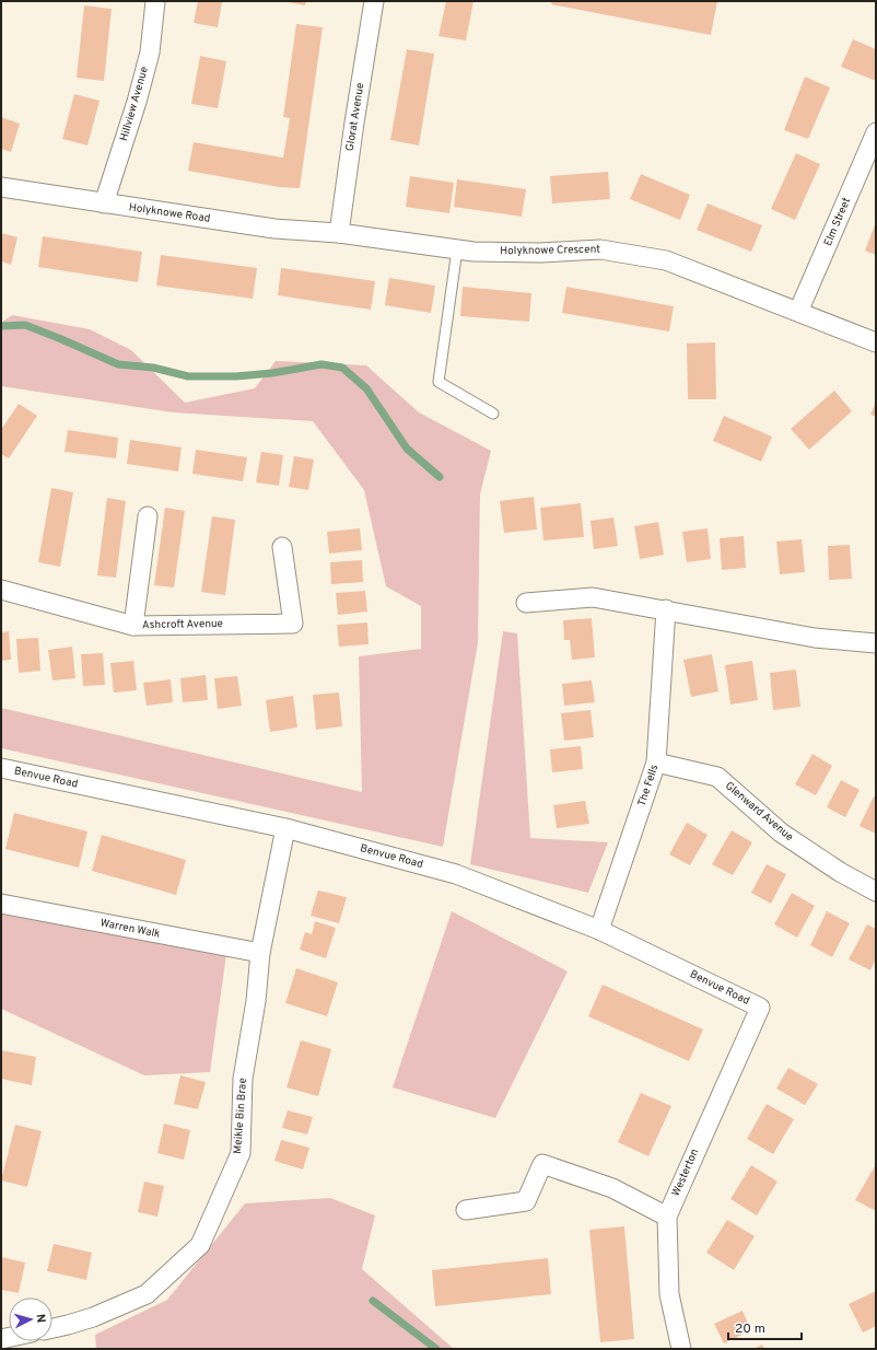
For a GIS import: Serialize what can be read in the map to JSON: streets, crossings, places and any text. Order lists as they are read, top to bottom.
{
  "streets": {
    "street": [
      "Hillview Avenue",
      "Glorat Avenue",
      "Holyknowe Road",
      "Elm Street",
      "Holyknowe Crescent",
      "Ashcroft Avenue",
      "Benvue Road",
      "The Fells",
      "Glenward Avenue",
      "Warren Walk",
      "Meikle Bin Brae",
      "Westerton"
    ]
  },
  "crossings": [
    ["Hillview Avenue", "Holyknowe Road"],
    ["Glorat Avenue", "Holyknowe Road"],
    ["Glorat Avenue", "Holyknowe Crescent"],
    ["Holyknowe Road", "Holyknowe Crescent"],
    ["Elm Street", "Holyknowe Crescent"],
    ["Benvue Road", "The Fells"],
    ["Benvue Road", "Meikle Bin Brae"],
    ["Benvue Road", "Westerton"],
    ["The Fells", "Glenward Avenue"],
    ["Warren Walk", "Meikle Bin Brae"]
  ],
  "scale_bar": "20 m",
  "north": "right"
}
